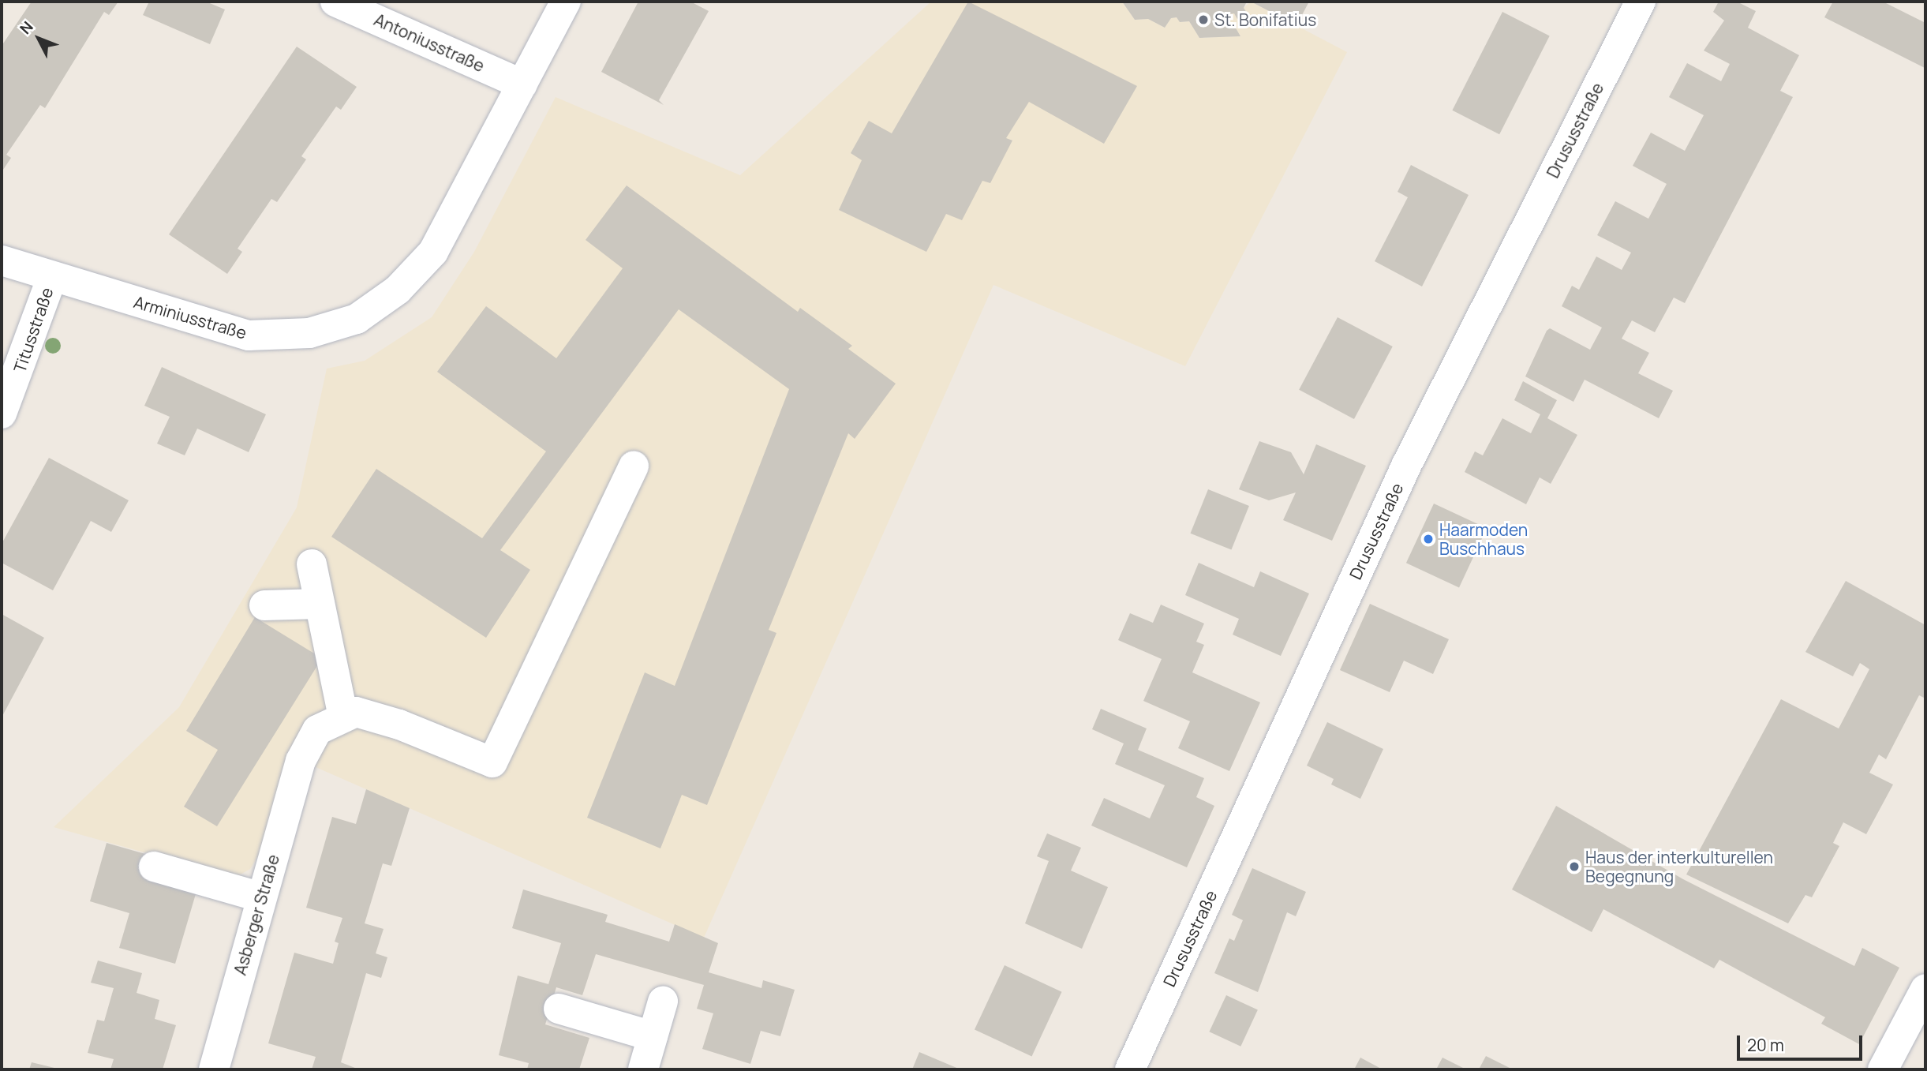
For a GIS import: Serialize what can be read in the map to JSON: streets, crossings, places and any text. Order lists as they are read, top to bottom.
{
  "streets": {
    "street": [
      "Antoniusstraße",
      "Drususstraße",
      "Arminiusstraße",
      "Titusstraße",
      "Asberger Straße"
    ]
  },
  "crossings": [
    ["Antoniusstraße", "Arminiusstraße"],
    ["Arminiusstraße", "Titusstraße"]
  ],
  "places": ["St. Bonifatius", "Haarmoden Buschhaus", "Haus der interkulturellen Begegnung"],
  "scale_bar": "20 m",
  "north": "top left"
}
